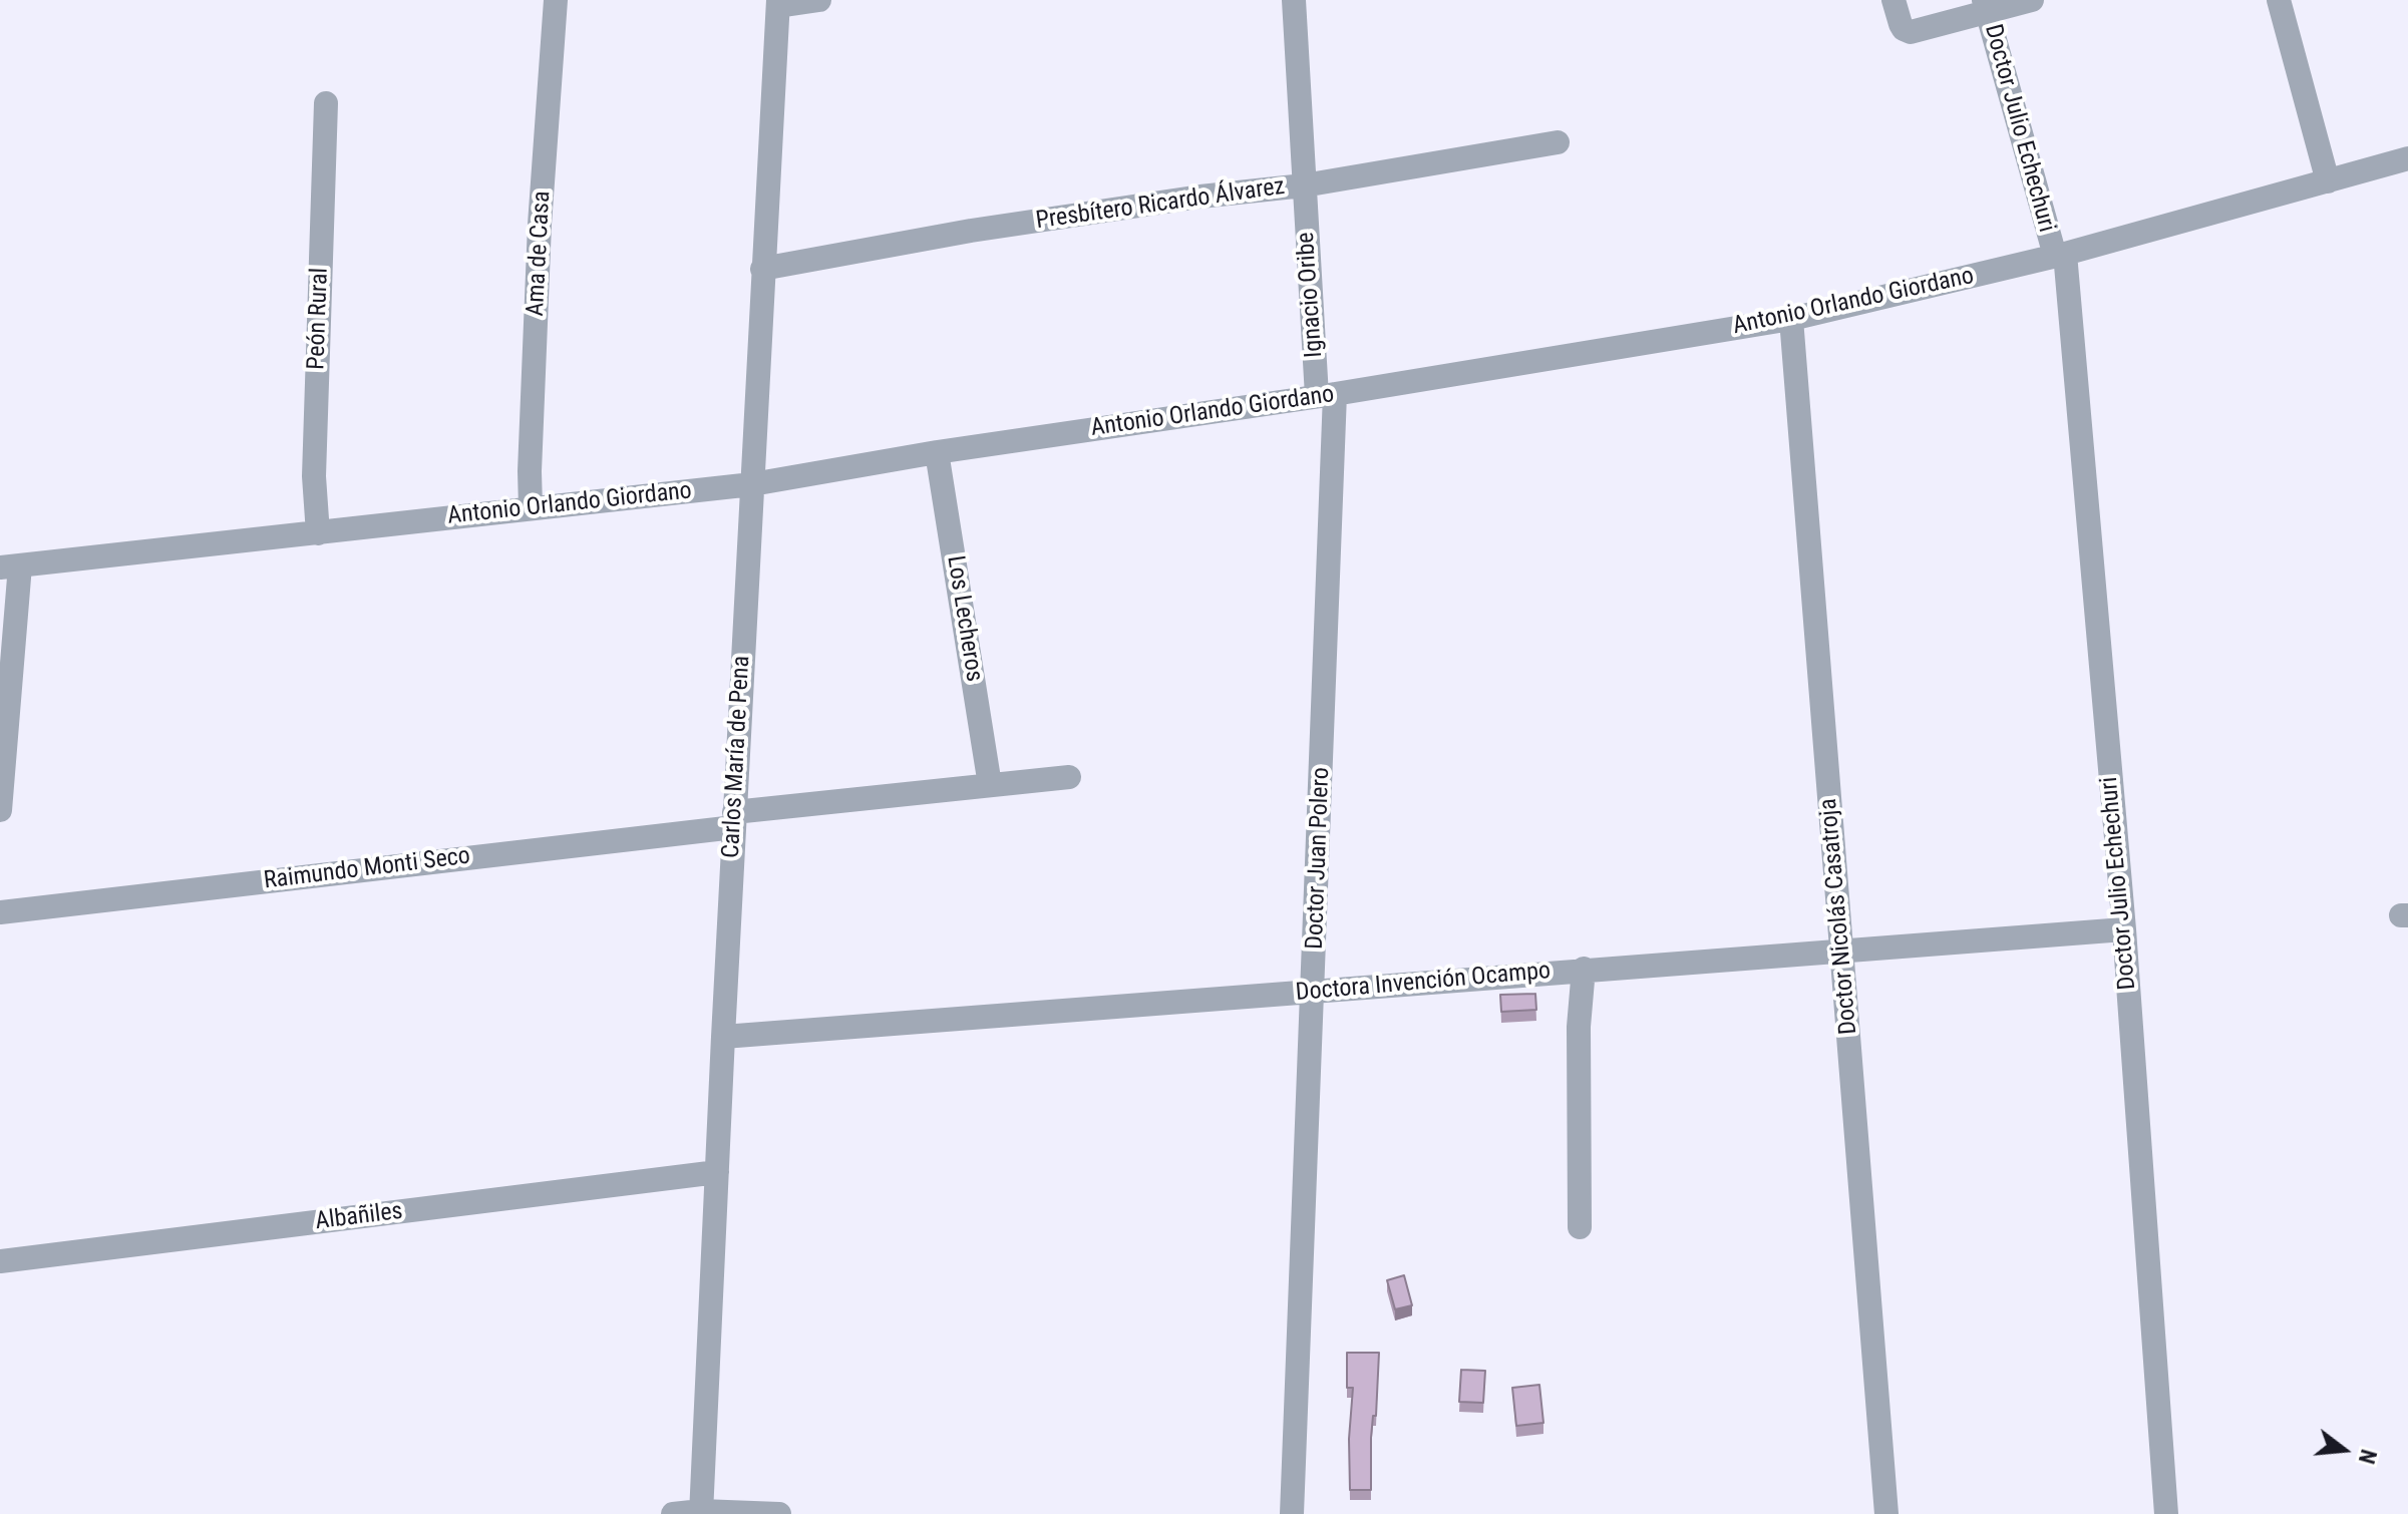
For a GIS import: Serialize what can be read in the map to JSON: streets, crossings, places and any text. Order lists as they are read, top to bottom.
{
  "streets": {
    "street": [
      "Doctor Julio Echechuri",
      "Presbítero Ricardo Álvarez",
      "Ama de Casa",
      "Ignacio Oribe",
      "Antonio Orlando Giordano",
      "Peón Rural",
      "Los Lecheros",
      "Carlos María de Pena",
      "Doctor Juan Polero",
      "Raimundo Monti Seco",
      "Doctor Nicolás Casatroja",
      "Doctora Invención Ocampo",
      "Albañiles"
    ]
  },
  "crossings": [
    ["Doctor Julio Echechuri", "Antonio Orlando Giordano"],
    ["Doctor Julio Echechuri", "Doctora Invención Ocampo"],
    ["Presbítero Ricardo Álvarez", "Ignacio Oribe"],
    ["Presbítero Ricardo Álvarez", "Carlos María de Pena"],
    ["Ama de Casa", "Antonio Orlando Giordano"],
    ["Ignacio Oribe", "Antonio Orlando Giordano"],
    ["Ignacio Oribe", "Doctor Juan Polero"],
    ["Antonio Orlando Giordano", "Peón Rural"],
    ["Antonio Orlando Giordano", "Los Lecheros"],
    ["Antonio Orlando Giordano", "Carlos María de Pena"],
    ["Antonio Orlando Giordano", "Doctor Juan Polero"],
    ["Antonio Orlando Giordano", "Doctor Nicolás Casatroja"],
    ["Los Lecheros", "Raimundo Monti Seco"],
    ["Carlos María de Pena", "Raimundo Monti Seco"],
    ["Carlos María de Pena", "Doctora Invención Ocampo"],
    ["Carlos María de Pena", "Albañiles"],
    ["Doctor Juan Polero", "Doctora Invención Ocampo"],
    ["Doctor Nicolás Casatroja", "Doctora Invención Ocampo"]
  ],
  "north": "right"
}
